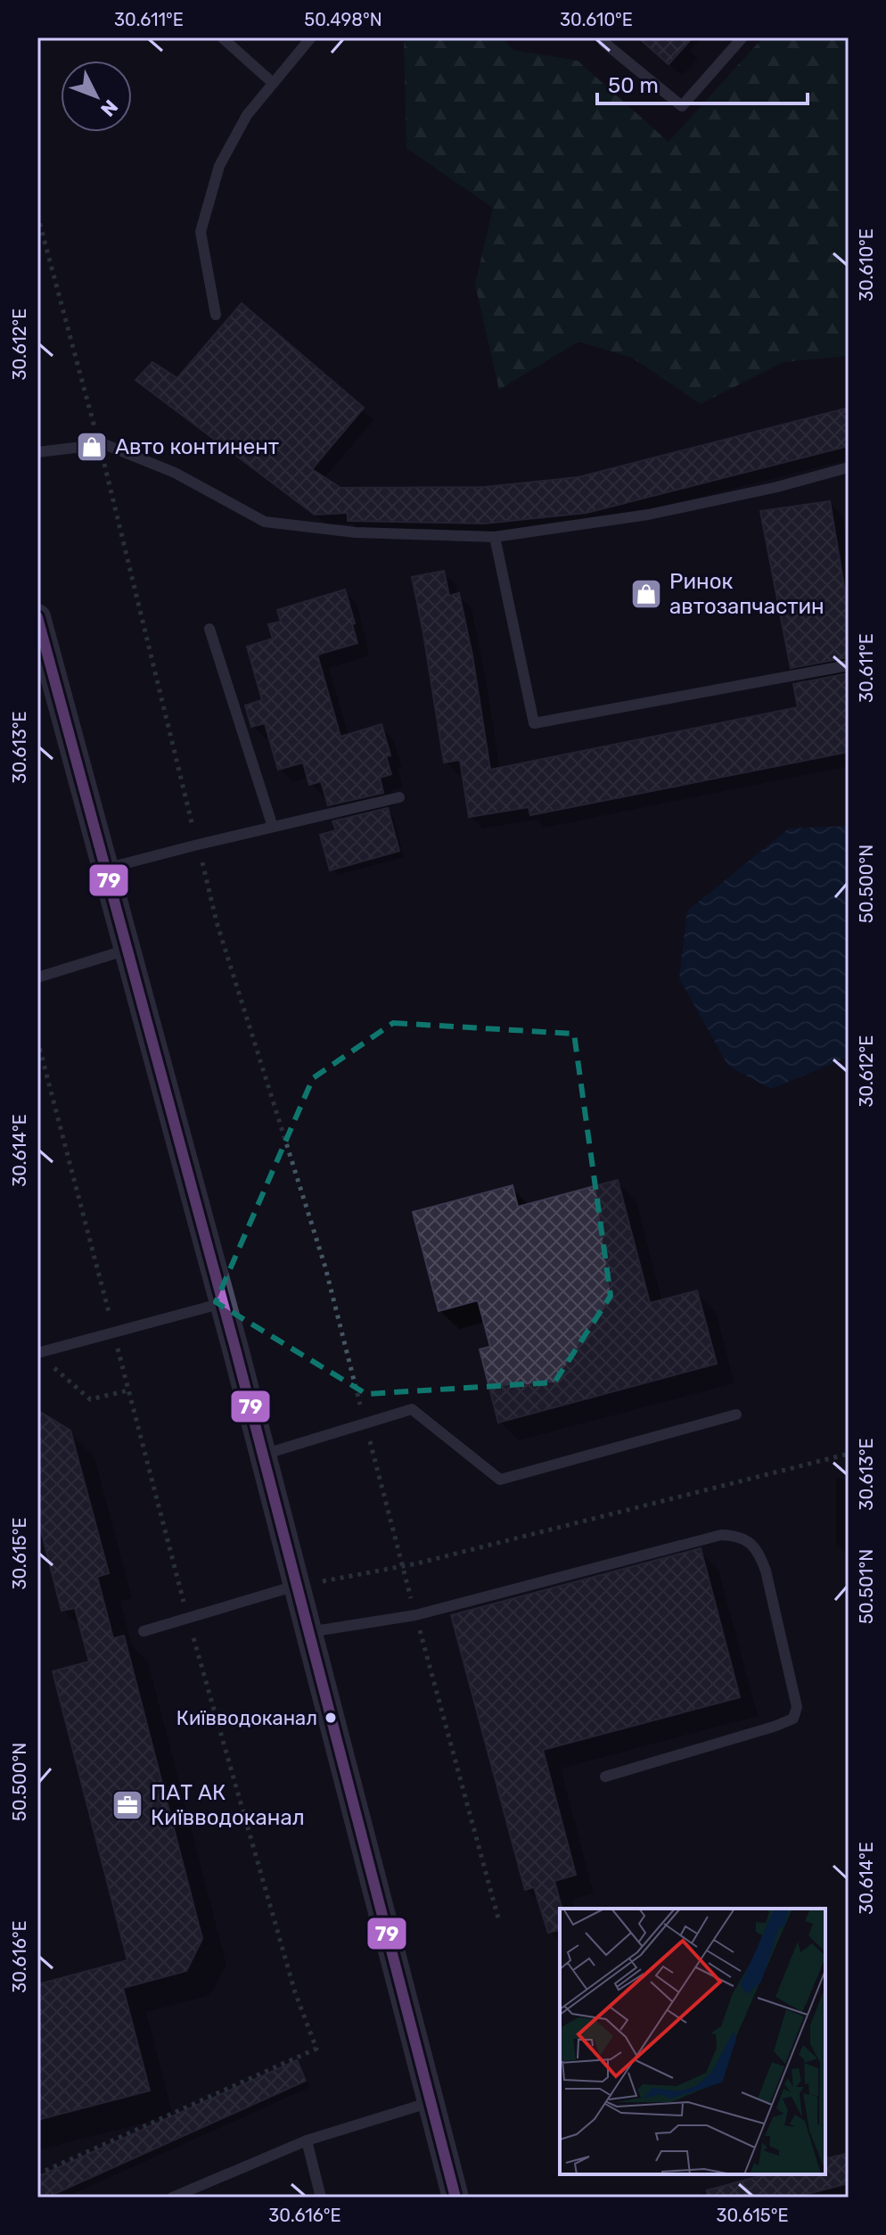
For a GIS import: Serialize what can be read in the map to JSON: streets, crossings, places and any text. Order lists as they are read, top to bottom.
{
  "places": {
    "shop": ["Авто континент", "Ринок автозапчастин"],
    "other": ["Київводоканал"],
    "office": ["ПАТ АК Київводоканал"]
  },
  "lines": ["transit line 79"],
  "scale_bar": "50 m",
  "north": "bottom right",
  "coordinates": [
    "30.611°E",
    "50.498°N",
    "30.610°E",
    "30.612°E",
    "30.613°E",
    "50.500°N",
    "30.614°E",
    "30.615°E",
    "50.501°N",
    "30.616°E"
  ]
}
